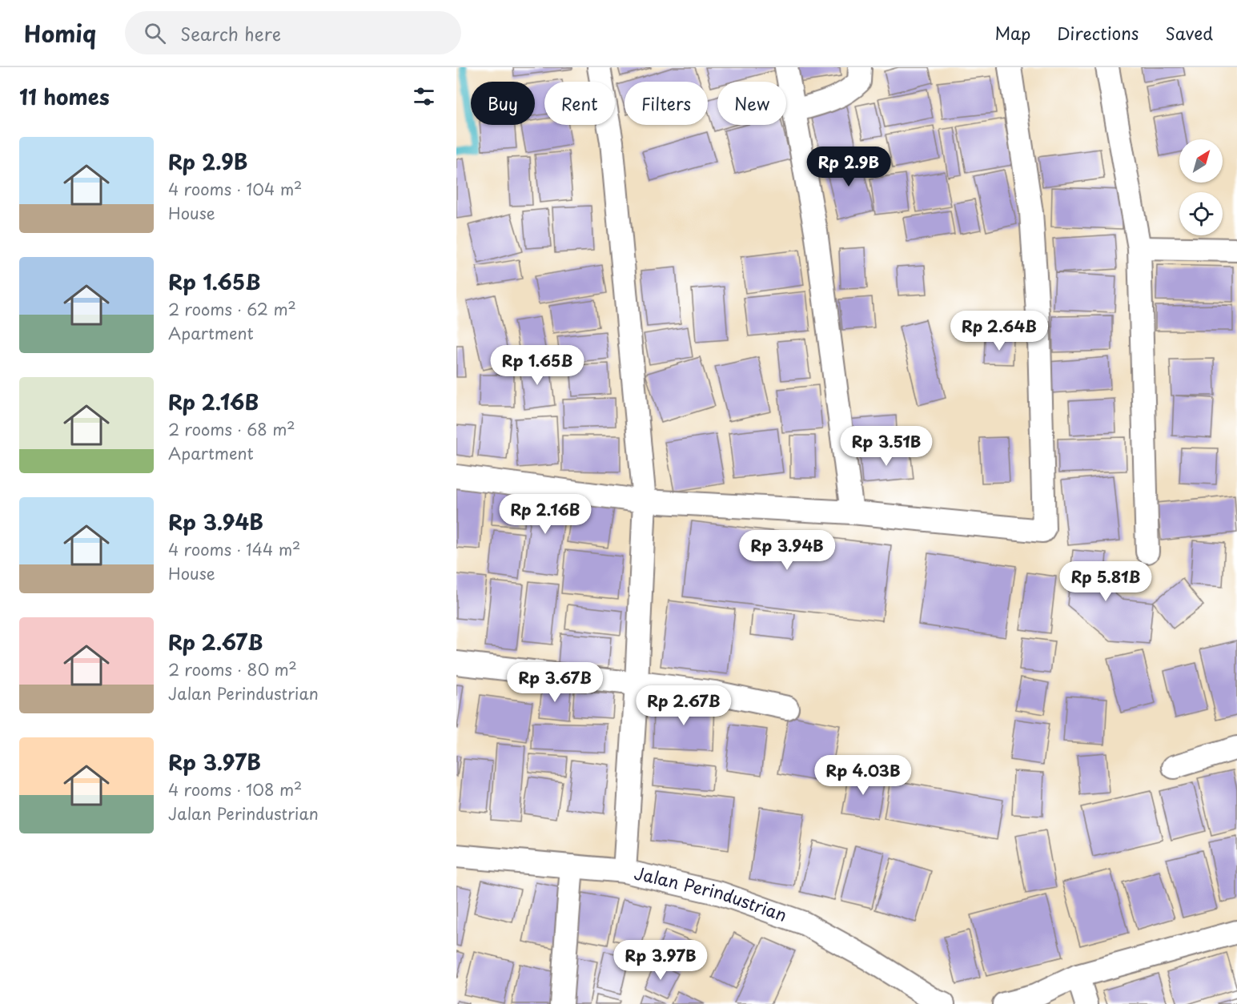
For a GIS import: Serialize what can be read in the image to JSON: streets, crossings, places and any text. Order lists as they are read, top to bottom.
{
  "streets": {
    "street": ["Jalan Perindustrian"]
  },
  "north": "top right",
  "page": {
    "header": "Homiq",
    "search": "Search here",
    "nav": ["Map", "Directions", "Saved"],
    "heading": "11 homes",
    "chip": [
      "Buy",
      "Rent",
      "Filters",
      "New"
    ],
    "list": [
      {
        "name": "Rp 2.9B",
        "note": "4 rooms · 104 m² · House"
      },
      {
        "name": "Rp 1.65B",
        "note": "2 rooms · 62 m² · Apartment"
      },
      {
        "name": "Rp 2.16B",
        "note": "2 rooms · 68 m² · Apartment"
      },
      {
        "name": "Rp 3.94B",
        "note": "4 rooms · 144 m² · House"
      },
      {
        "name": "Rp 2.67B",
        "note": "2 rooms · 80 m² · Jalan Perindustrian"
      },
      {
        "name": "Rp 3.97B",
        "note": "4 rooms · 108 m² · Jalan Perindustrian"
      }
    ],
    "price": [
      "Rp 2.9B",
      "Rp 2.64B",
      "Rp 1.65B",
      "Rp 3.51B",
      "Rp 2.16B",
      "Rp 3.94B",
      "Rp 5.81B",
      "Rp 3.67B",
      "Rp 2.67B",
      "Rp 4.03B",
      "Rp 3.97B"
    ]
  }
}
